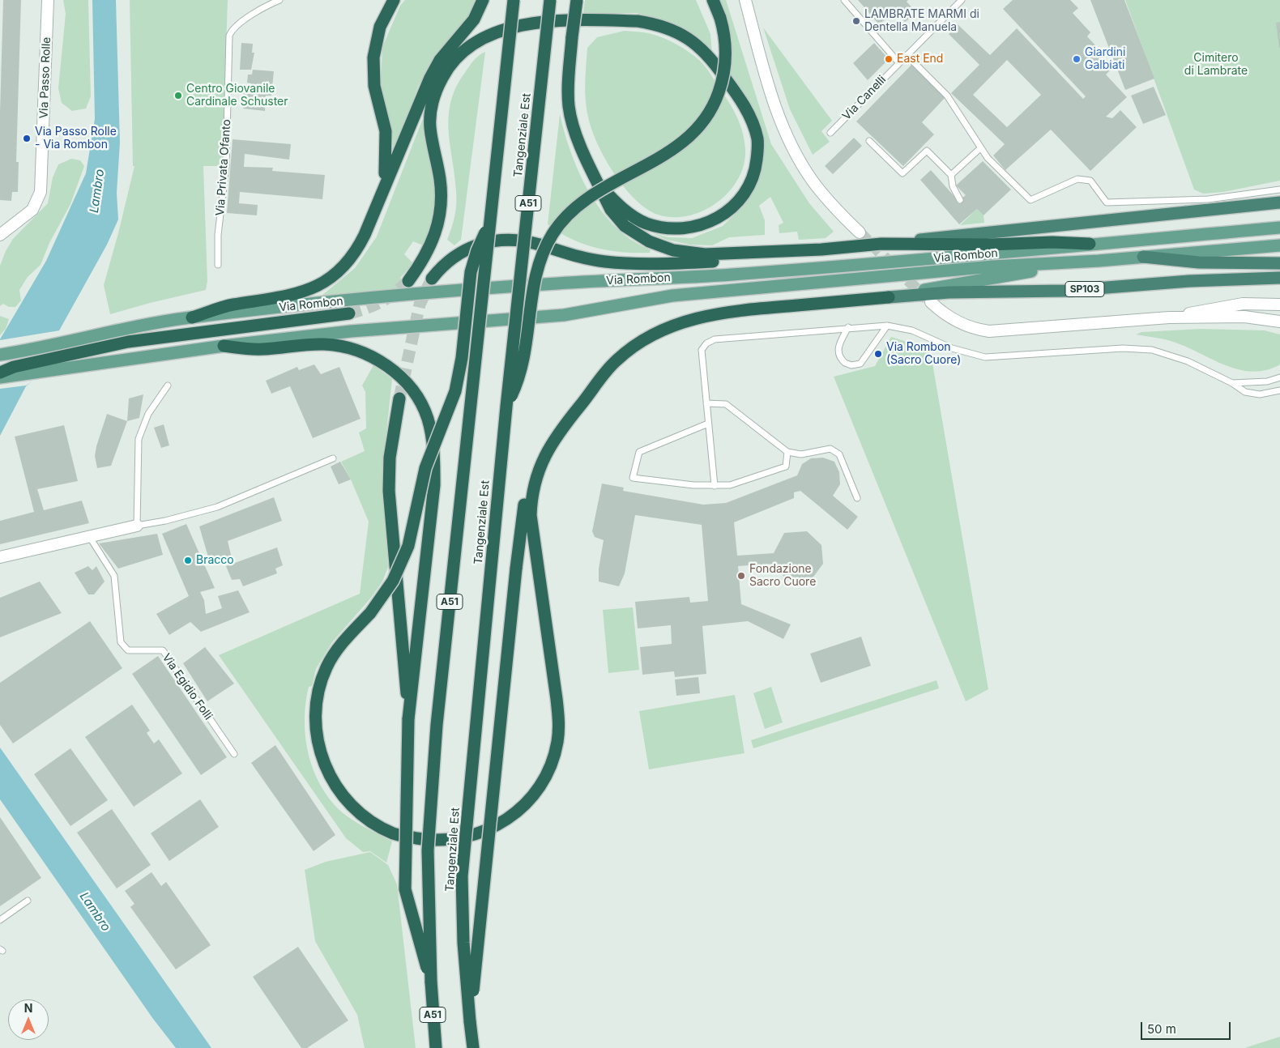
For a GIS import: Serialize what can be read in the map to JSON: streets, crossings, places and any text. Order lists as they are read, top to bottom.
{
  "streets": {
    "highway": ["Tangenziale Est", "A51", "SP103"],
    "main road": ["Via Rombon"],
    "street": ["Via Passo Rolle"],
    "lane": ["Via Canelli", "Via Privata Ofanto", "Via Egidio Folli"]
  },
  "water": ["Lambro"],
  "parks": ["Cimitero di Lambrate"],
  "places": [
    "LAMBRATE MARMI di Dentella Manuela",
    "East End",
    "Giardini Galbiati",
    "Centro Giovanile Cardinale Schuster",
    "Via Passo Rolle - Via Rombon",
    "Via Rombon (Sacro Cuore)",
    "Bracco",
    "Fondazione Sacro Cuore"
  ],
  "scale_bar": "50 m",
  "north": "top"
}
